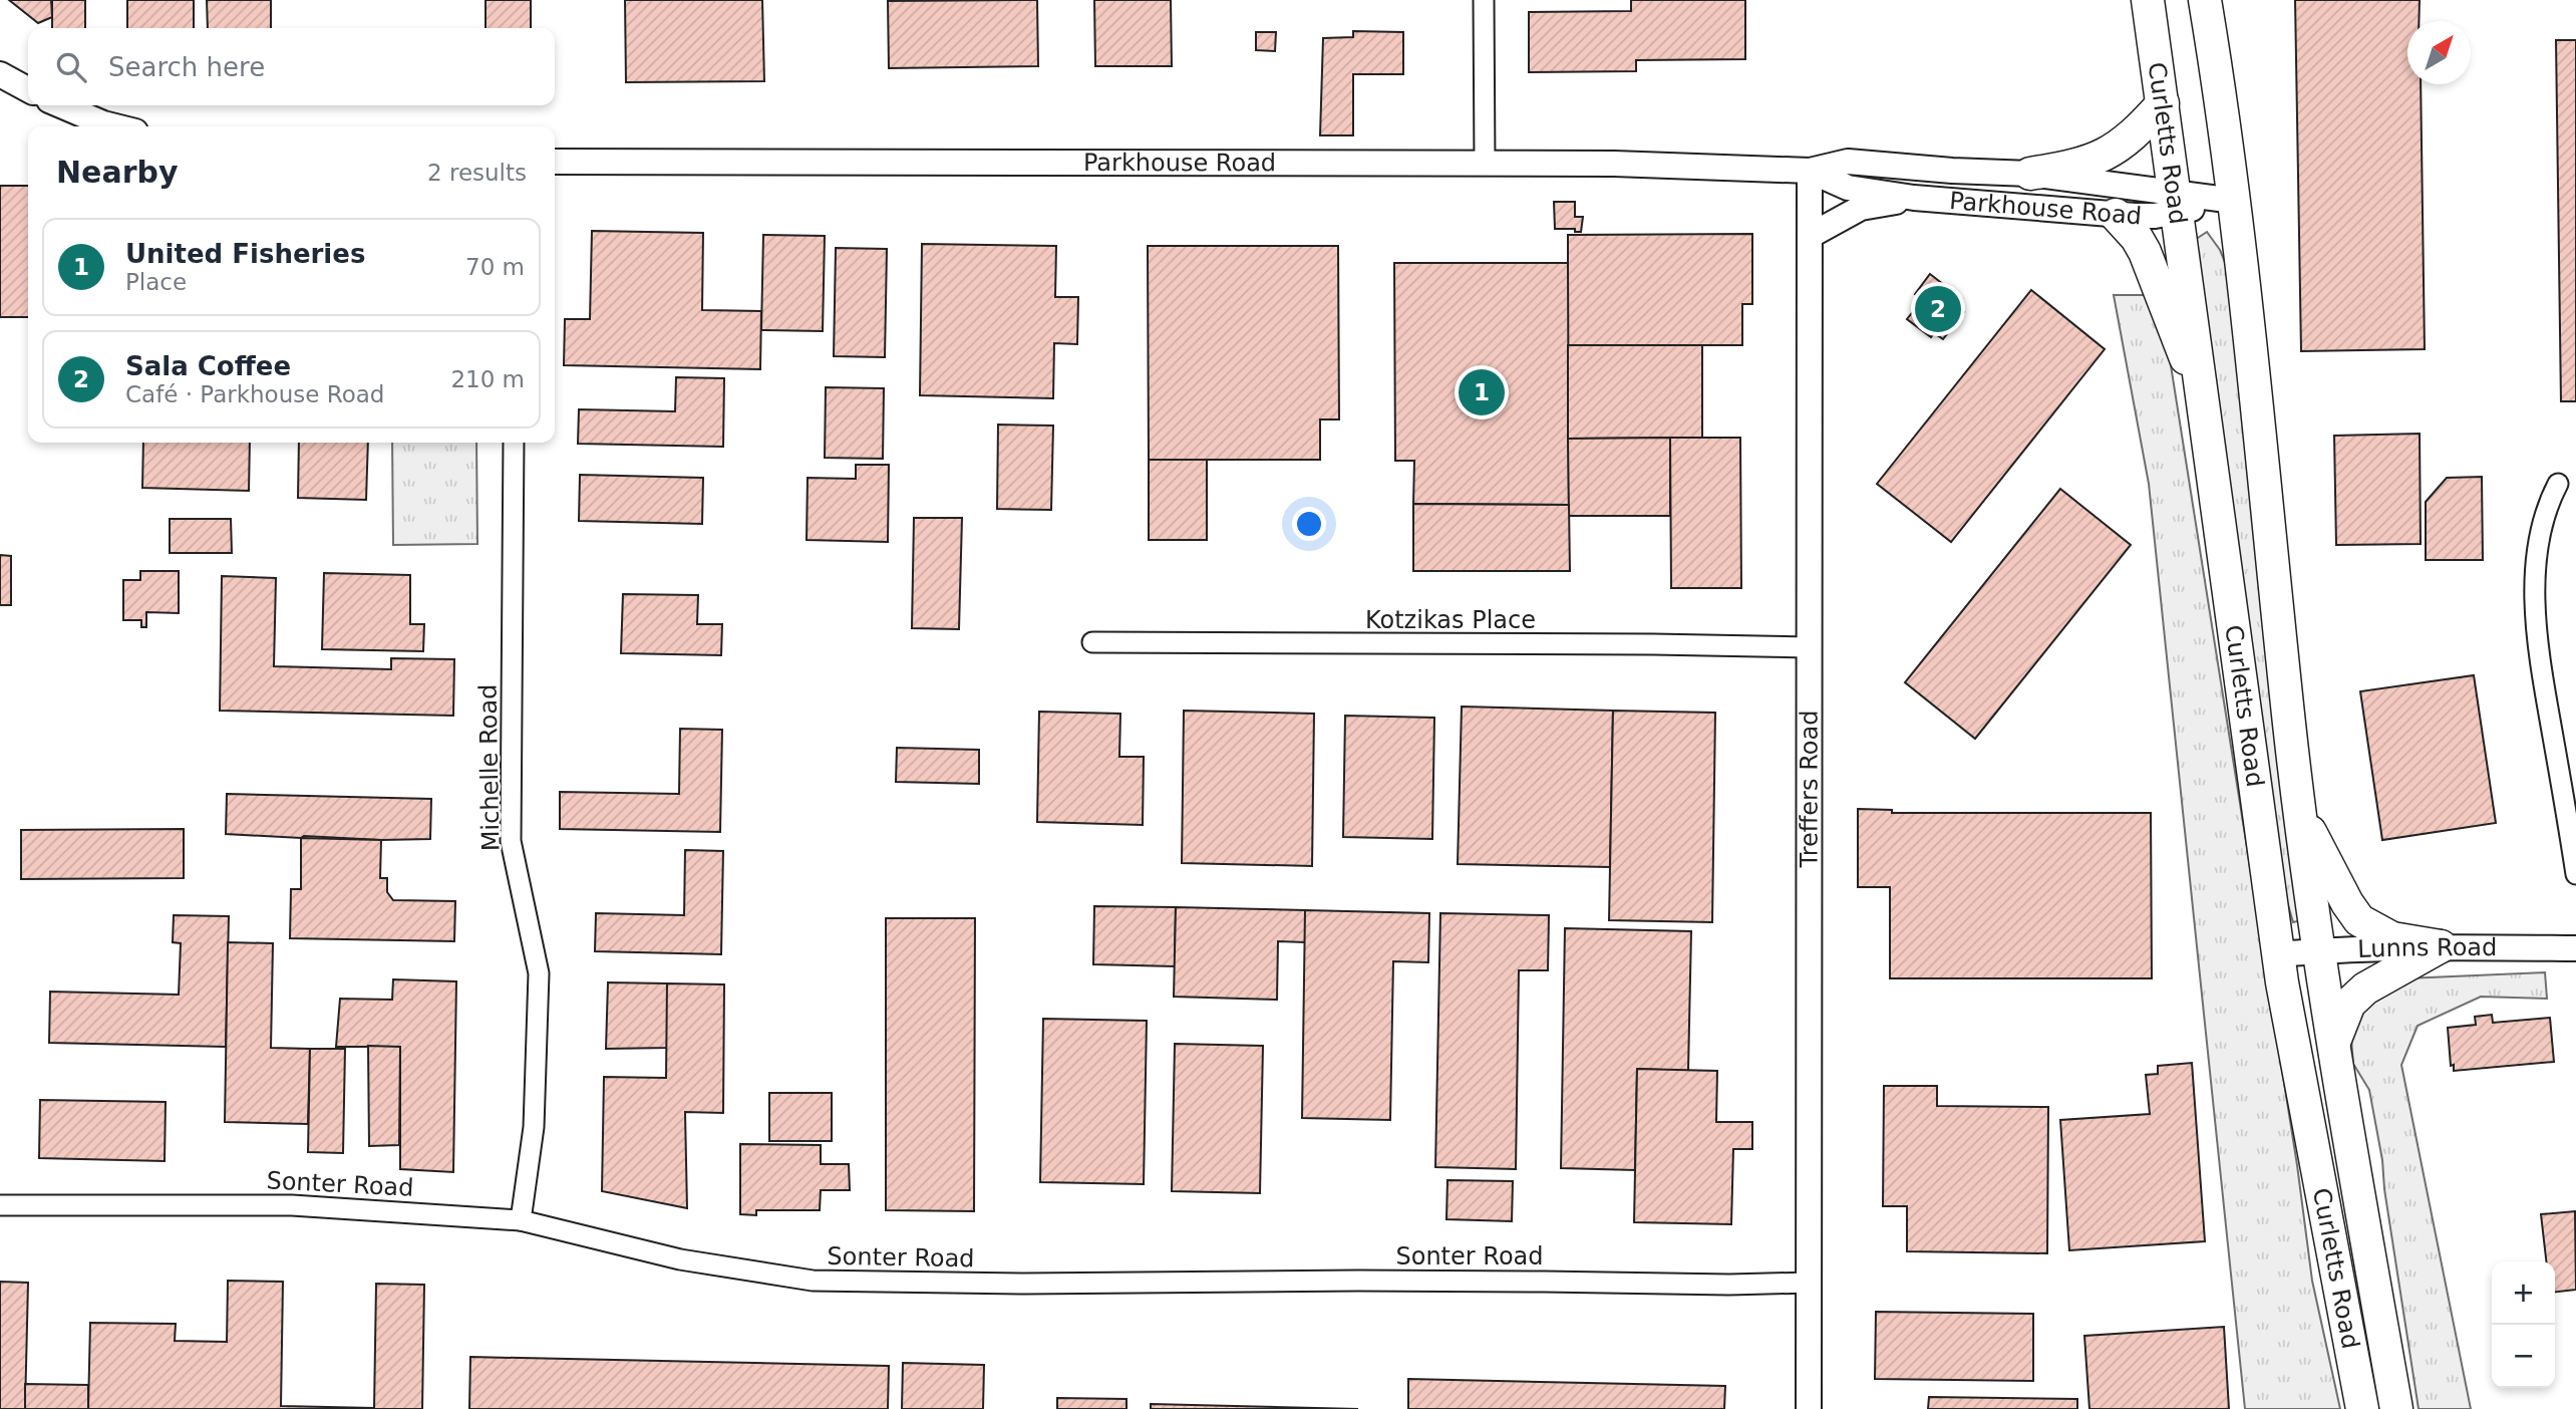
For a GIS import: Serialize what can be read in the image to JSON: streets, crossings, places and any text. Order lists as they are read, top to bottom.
{
  "streets": {
    "highway": ["Curletts Road"],
    "street": [
      "Parkhouse Road",
      "Kotzikas Place",
      "Michelle Road",
      "Treffers Road",
      "Lunns Road",
      "Sonter Road"
    ]
  },
  "crossings": [
    ["Curletts Road", "Parkhouse Road"],
    ["Curletts Road", "Lunns Road"],
    ["Parkhouse Road", "Treffers Road"],
    ["Kotzikas Place", "Treffers Road"],
    ["Michelle Road", "Sonter Road"],
    ["Treffers Road", "Sonter Road"]
  ],
  "north": "top right",
  "page": {
    "search": "Search here",
    "heading": ["Nearby", "2 results"],
    "list": [
      {
        "mark": "1",
        "name": "United Fisheries",
        "note": "Place",
        "value": "70 m"
      },
      {
        "mark": "2",
        "name": "Sala Coffee",
        "note": "Café · Parkhouse Road",
        "value": "210 m"
      }
    ],
    "pins": ["2", "1"],
    "map_buttons": ["+", "−"]
  }
}
